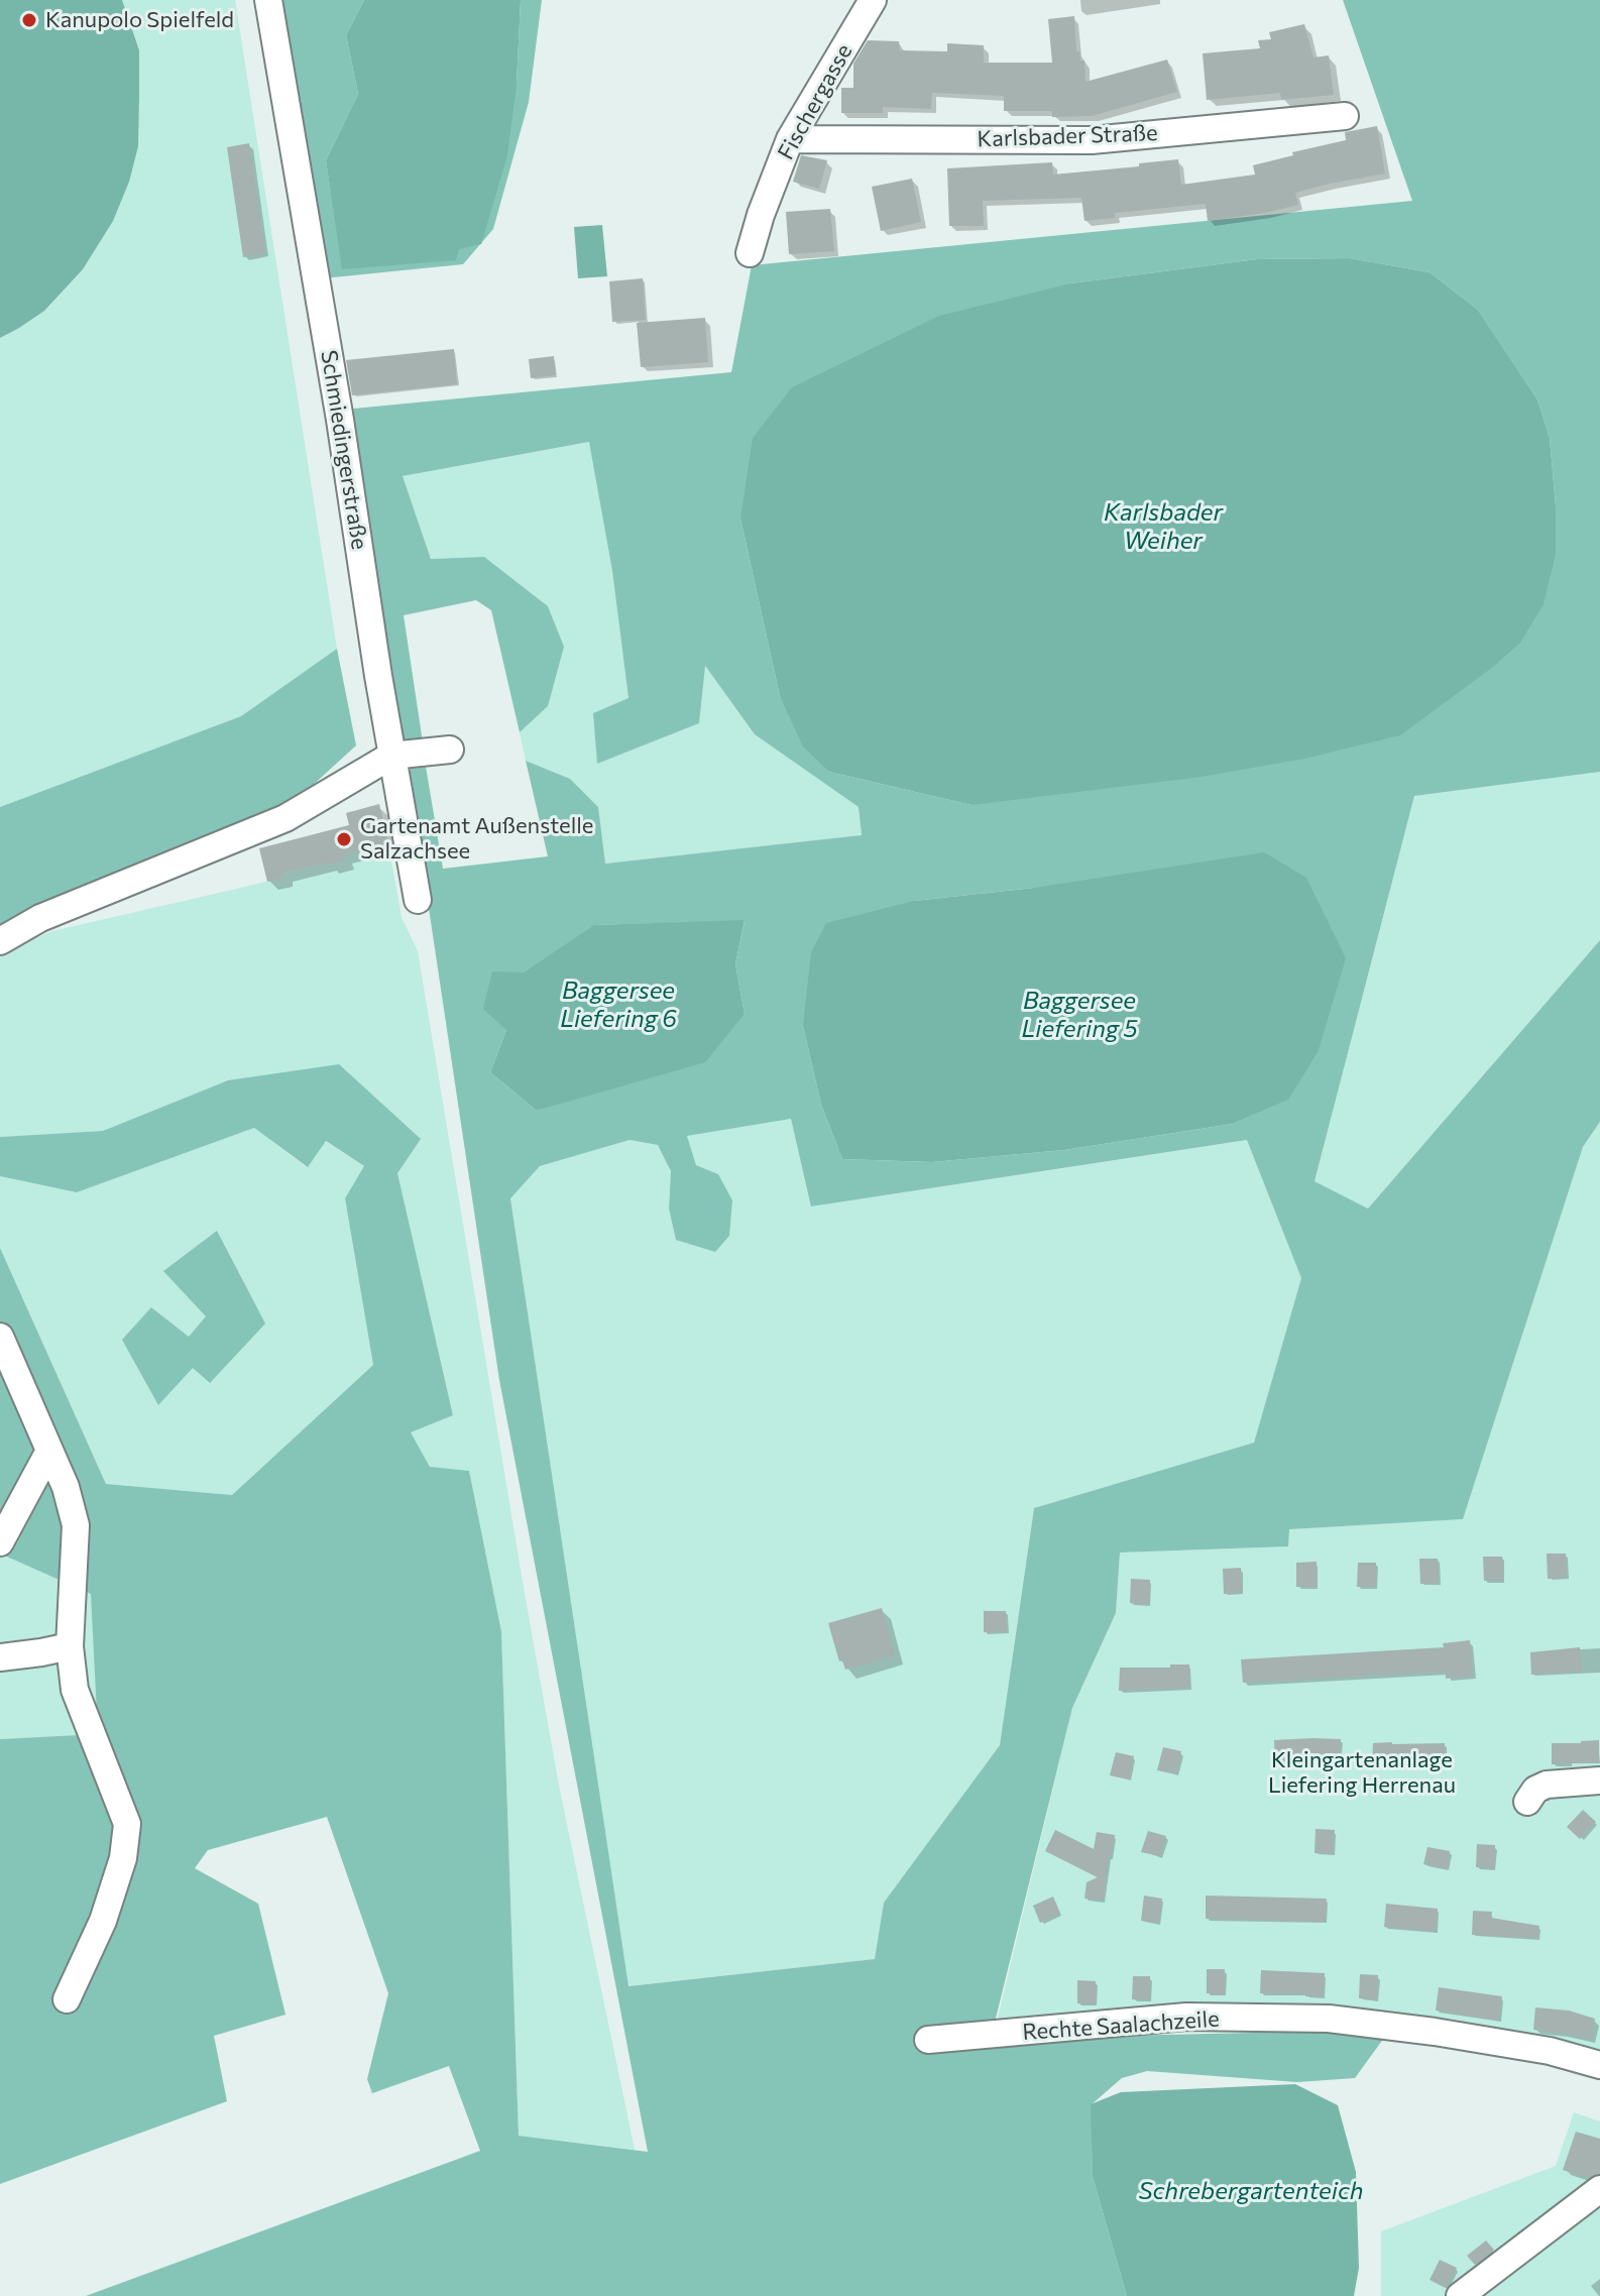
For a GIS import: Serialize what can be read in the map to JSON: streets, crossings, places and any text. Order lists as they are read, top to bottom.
{
  "streets": {
    "street": [
      "Fischergasse",
      "Karlsbader Straße",
      "Schmiedingerstraße",
      "Rechte Saalachzeile"
    ]
  },
  "crossings": [
    ["Fischergasse", "Karlsbader Straße"]
  ],
  "water": [
    "Karlsbader Weiher",
    "Baggersee Liefering 6",
    "Baggersee Liefering 5",
    "Schrebergartenteich"
  ],
  "parks": ["Kleingartenanlage Liefering Herrenau"],
  "places": ["Kanupolo Spielfeld", "Gartenamt Außenstelle Salzachsee"]
}
